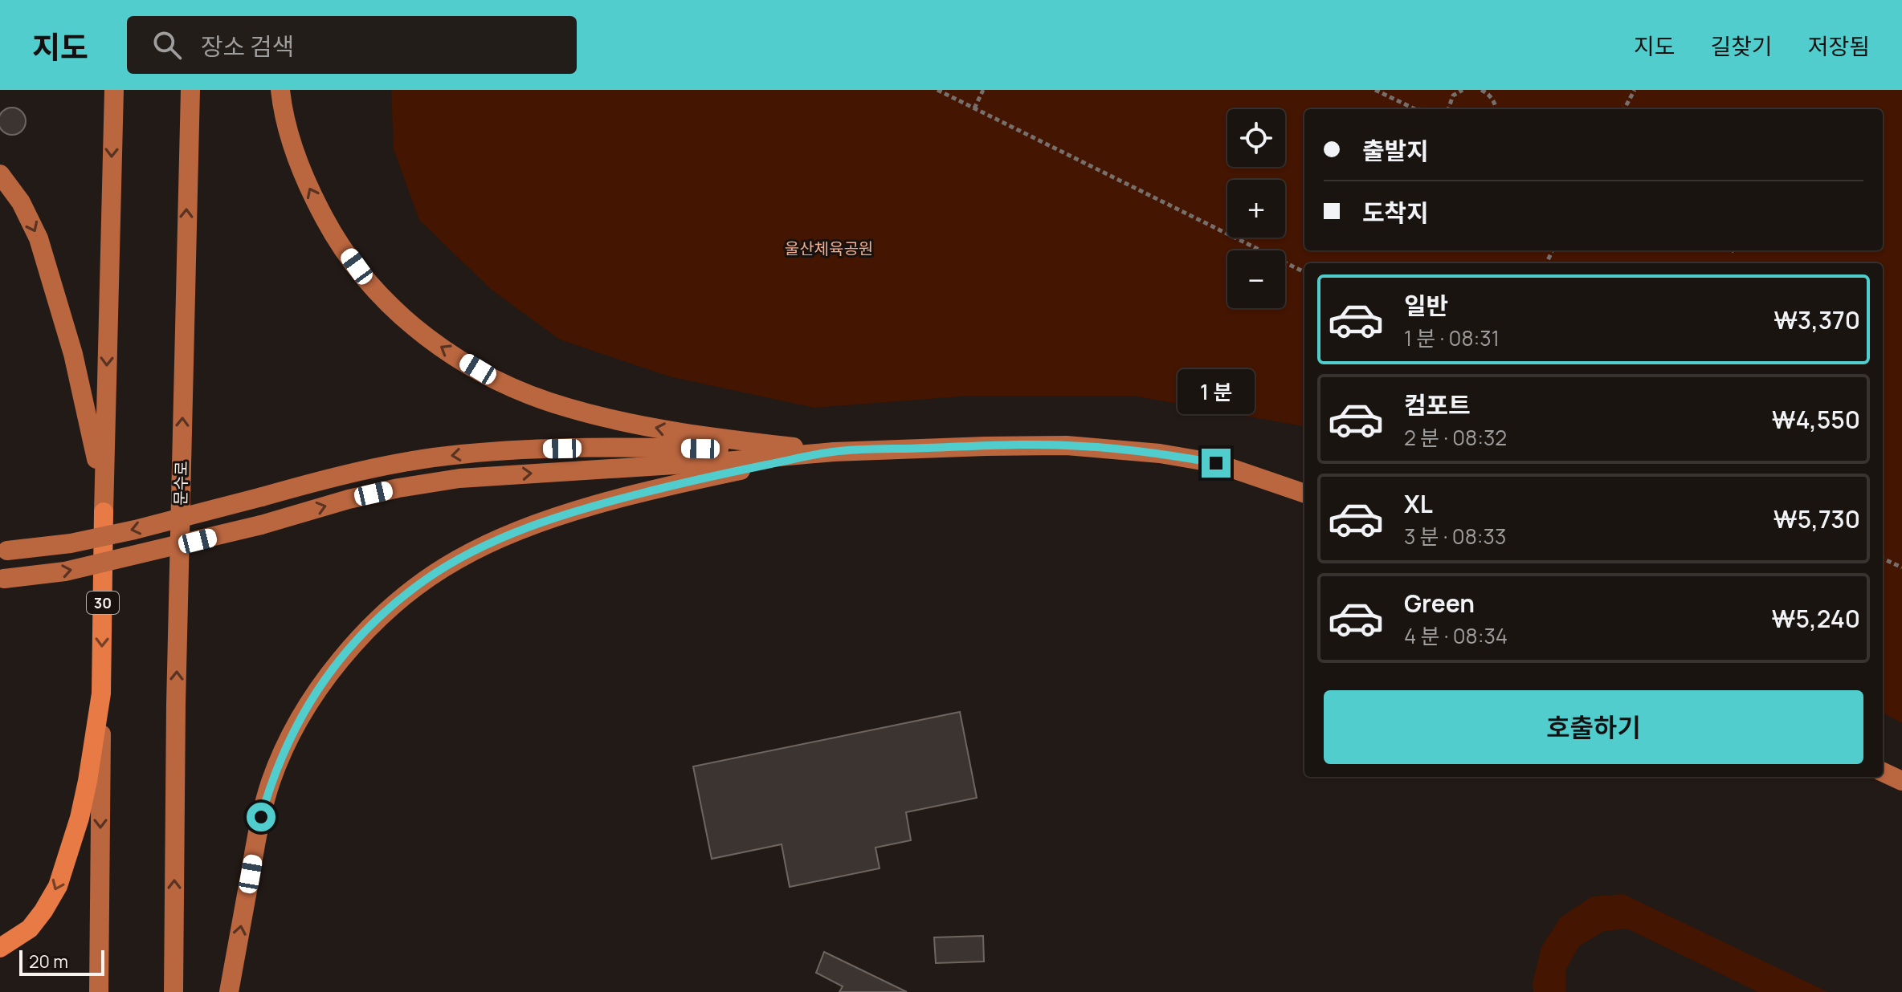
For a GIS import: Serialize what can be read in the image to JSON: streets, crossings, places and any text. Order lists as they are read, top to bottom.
{
  "streets": {
    "main road": ["문수로", "30"]
  },
  "parks": ["울산체육공원"],
  "scale_bar": "20 m",
  "page": {
    "header": "지도",
    "search": "장소 검색",
    "nav": ["지도", "길찾기", "저장됨"],
    "map_buttons": ["+", "−"],
    "banner": ["출발지", "도착지"],
    "list": [
      {
        "name": "일반",
        "note": "1 분 · 08:31",
        "value": "₩3,370"
      },
      {
        "name": "컴포트",
        "note": "2 분 · 08:32",
        "value": "₩4,550"
      },
      {
        "name": "XL",
        "note": "3 분 · 08:33",
        "value": "₩5,730"
      },
      {
        "name": "Green",
        "note": "4 분 · 08:34",
        "value": "₩5,240"
      }
    ],
    "bubble": "1 분",
    "buttons": "호출하기",
    "scale": "20 m"
  }
}
